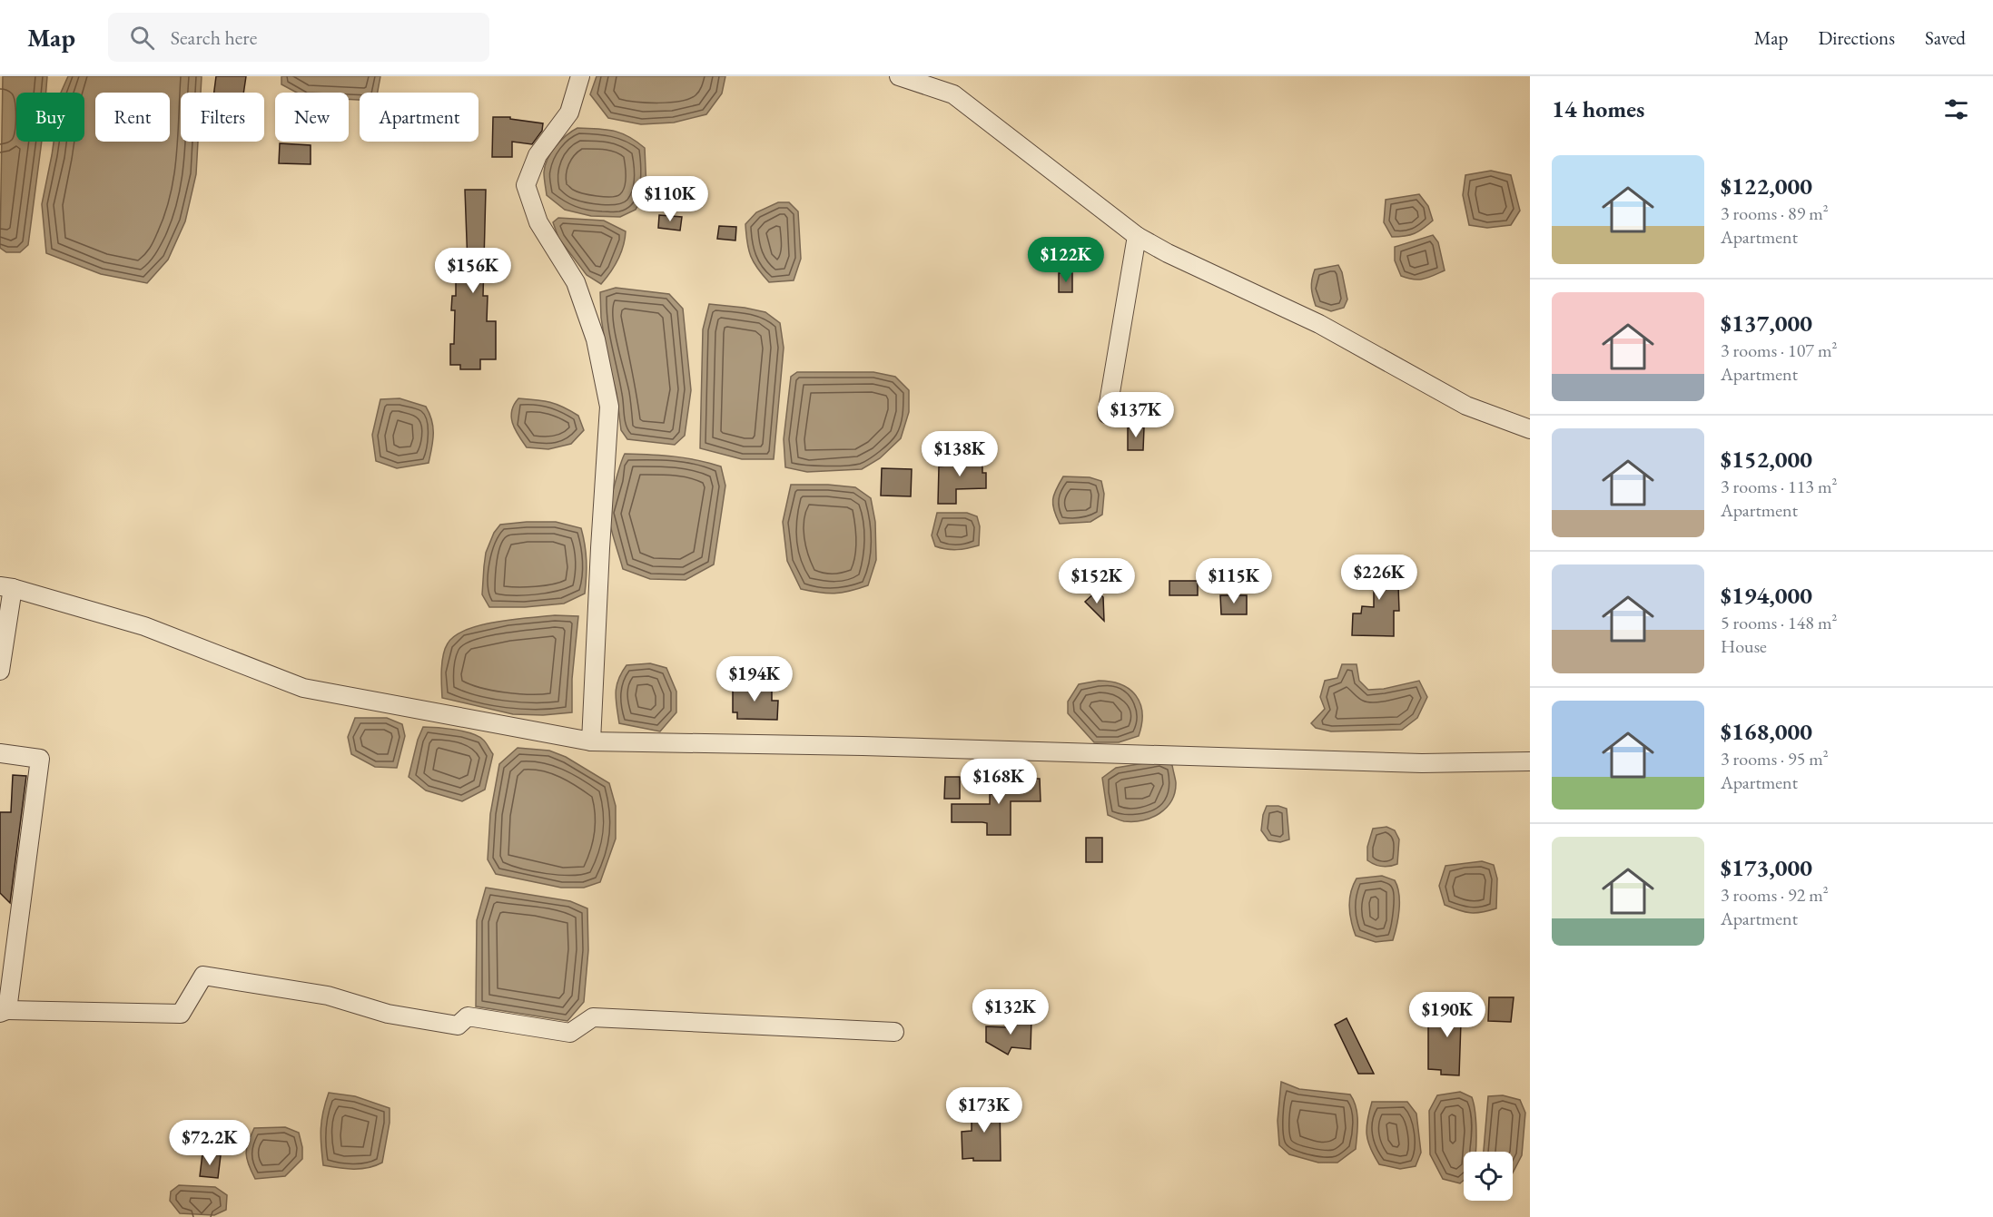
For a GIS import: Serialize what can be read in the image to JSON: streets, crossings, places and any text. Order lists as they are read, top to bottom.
{
  "page": {
    "header": "Map",
    "search": "Search here",
    "nav": ["Map", "Directions", "Saved"],
    "heading": "14 homes",
    "chip": [
      "Buy",
      "Rent",
      "Filters",
      "New",
      "Apartment"
    ],
    "list": [
      {
        "name": "$122,000",
        "note": "3 rooms · 89 m² · Apartment"
      },
      {
        "name": "$137,000",
        "note": "3 rooms · 107 m² · Apartment"
      },
      {
        "name": "$152,000",
        "note": "3 rooms · 113 m² · Apartment"
      },
      {
        "name": "$194,000",
        "note": "5 rooms · 148 m² · House"
      },
      {
        "name": "$168,000",
        "note": "3 rooms · 95 m² · Apartment"
      },
      {
        "name": "$173,000",
        "note": "3 rooms · 92 m² · Apartment"
      }
    ],
    "price": [
      "$110K",
      "$122K",
      "$156K",
      "$137K",
      "$138K",
      "$226K",
      "$152K",
      "$115K",
      "$194K",
      "$168K",
      "$132K",
      "$190K",
      "$173K",
      "$72.2K"
    ]
  }
}
